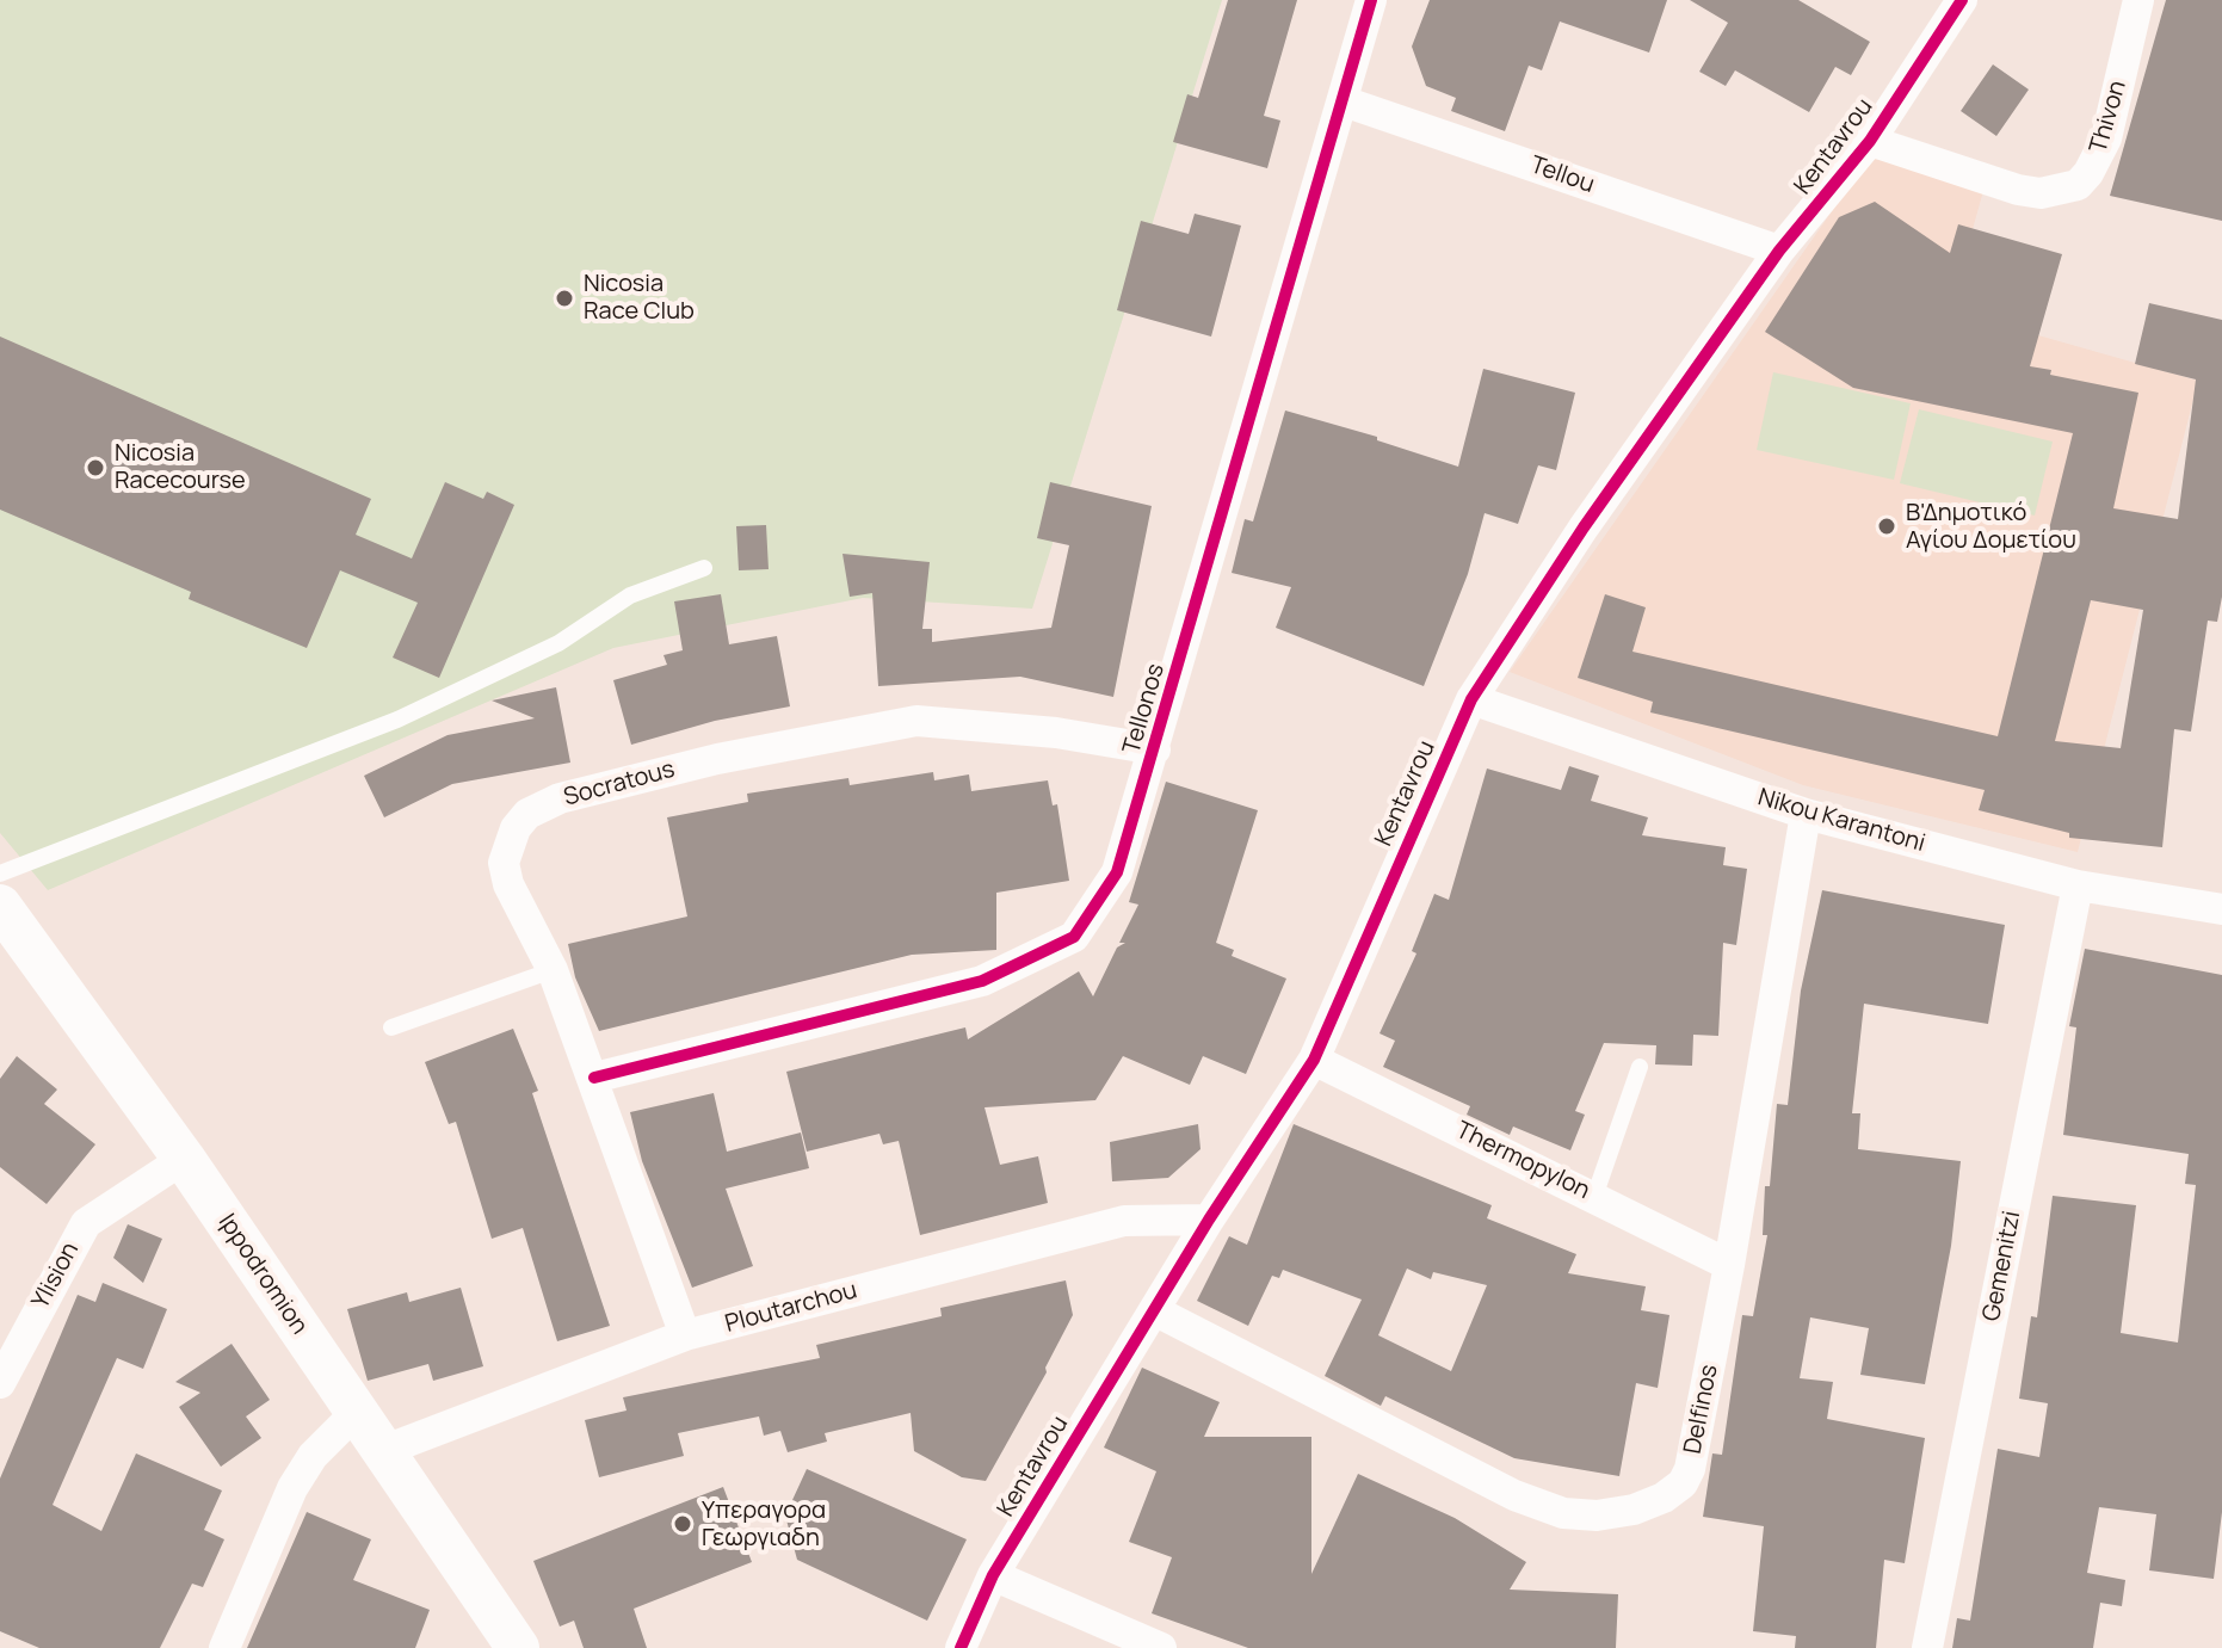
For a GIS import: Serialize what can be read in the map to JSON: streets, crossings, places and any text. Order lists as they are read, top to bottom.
{
  "streets": {
    "street": [
      "Thivon",
      "Kentavrou",
      "Tellou",
      "Tellonos",
      "Socratous",
      "Nikou Karantoni",
      "Thermopylon",
      "Gemenitzi",
      "Ippodromion",
      "Ylision",
      "Ploutarchou",
      "Delfinos"
    ]
  },
  "crossings": [
    ["Thivon", "Kentavrou"],
    ["Kentavrou", "Tellou"],
    ["Kentavrou", "Nikou Karantoni"],
    ["Kentavrou", "Thermopylon"],
    ["Kentavrou", "Ploutarchou"],
    ["Kentavrou", "Delfinos"],
    ["Tellou", "Tellonos"],
    ["Tellonos", "Socratous"],
    ["Socratous", "Ploutarchou"],
    ["Nikou Karantoni", "Gemenitzi"],
    ["Nikou Karantoni", "Delfinos"],
    ["Thermopylon", "Delfinos"],
    ["Ippodromion", "Ylision"],
    ["Ippodromion", "Ploutarchou"]
  ],
  "places": [
    "Nicosia Race Club",
    "Nicosia Racecourse",
    "Β'Δημοτικό Αγίου Δομετίου",
    "Υπεραγορα Γεωργιαδη"
  ]
}
